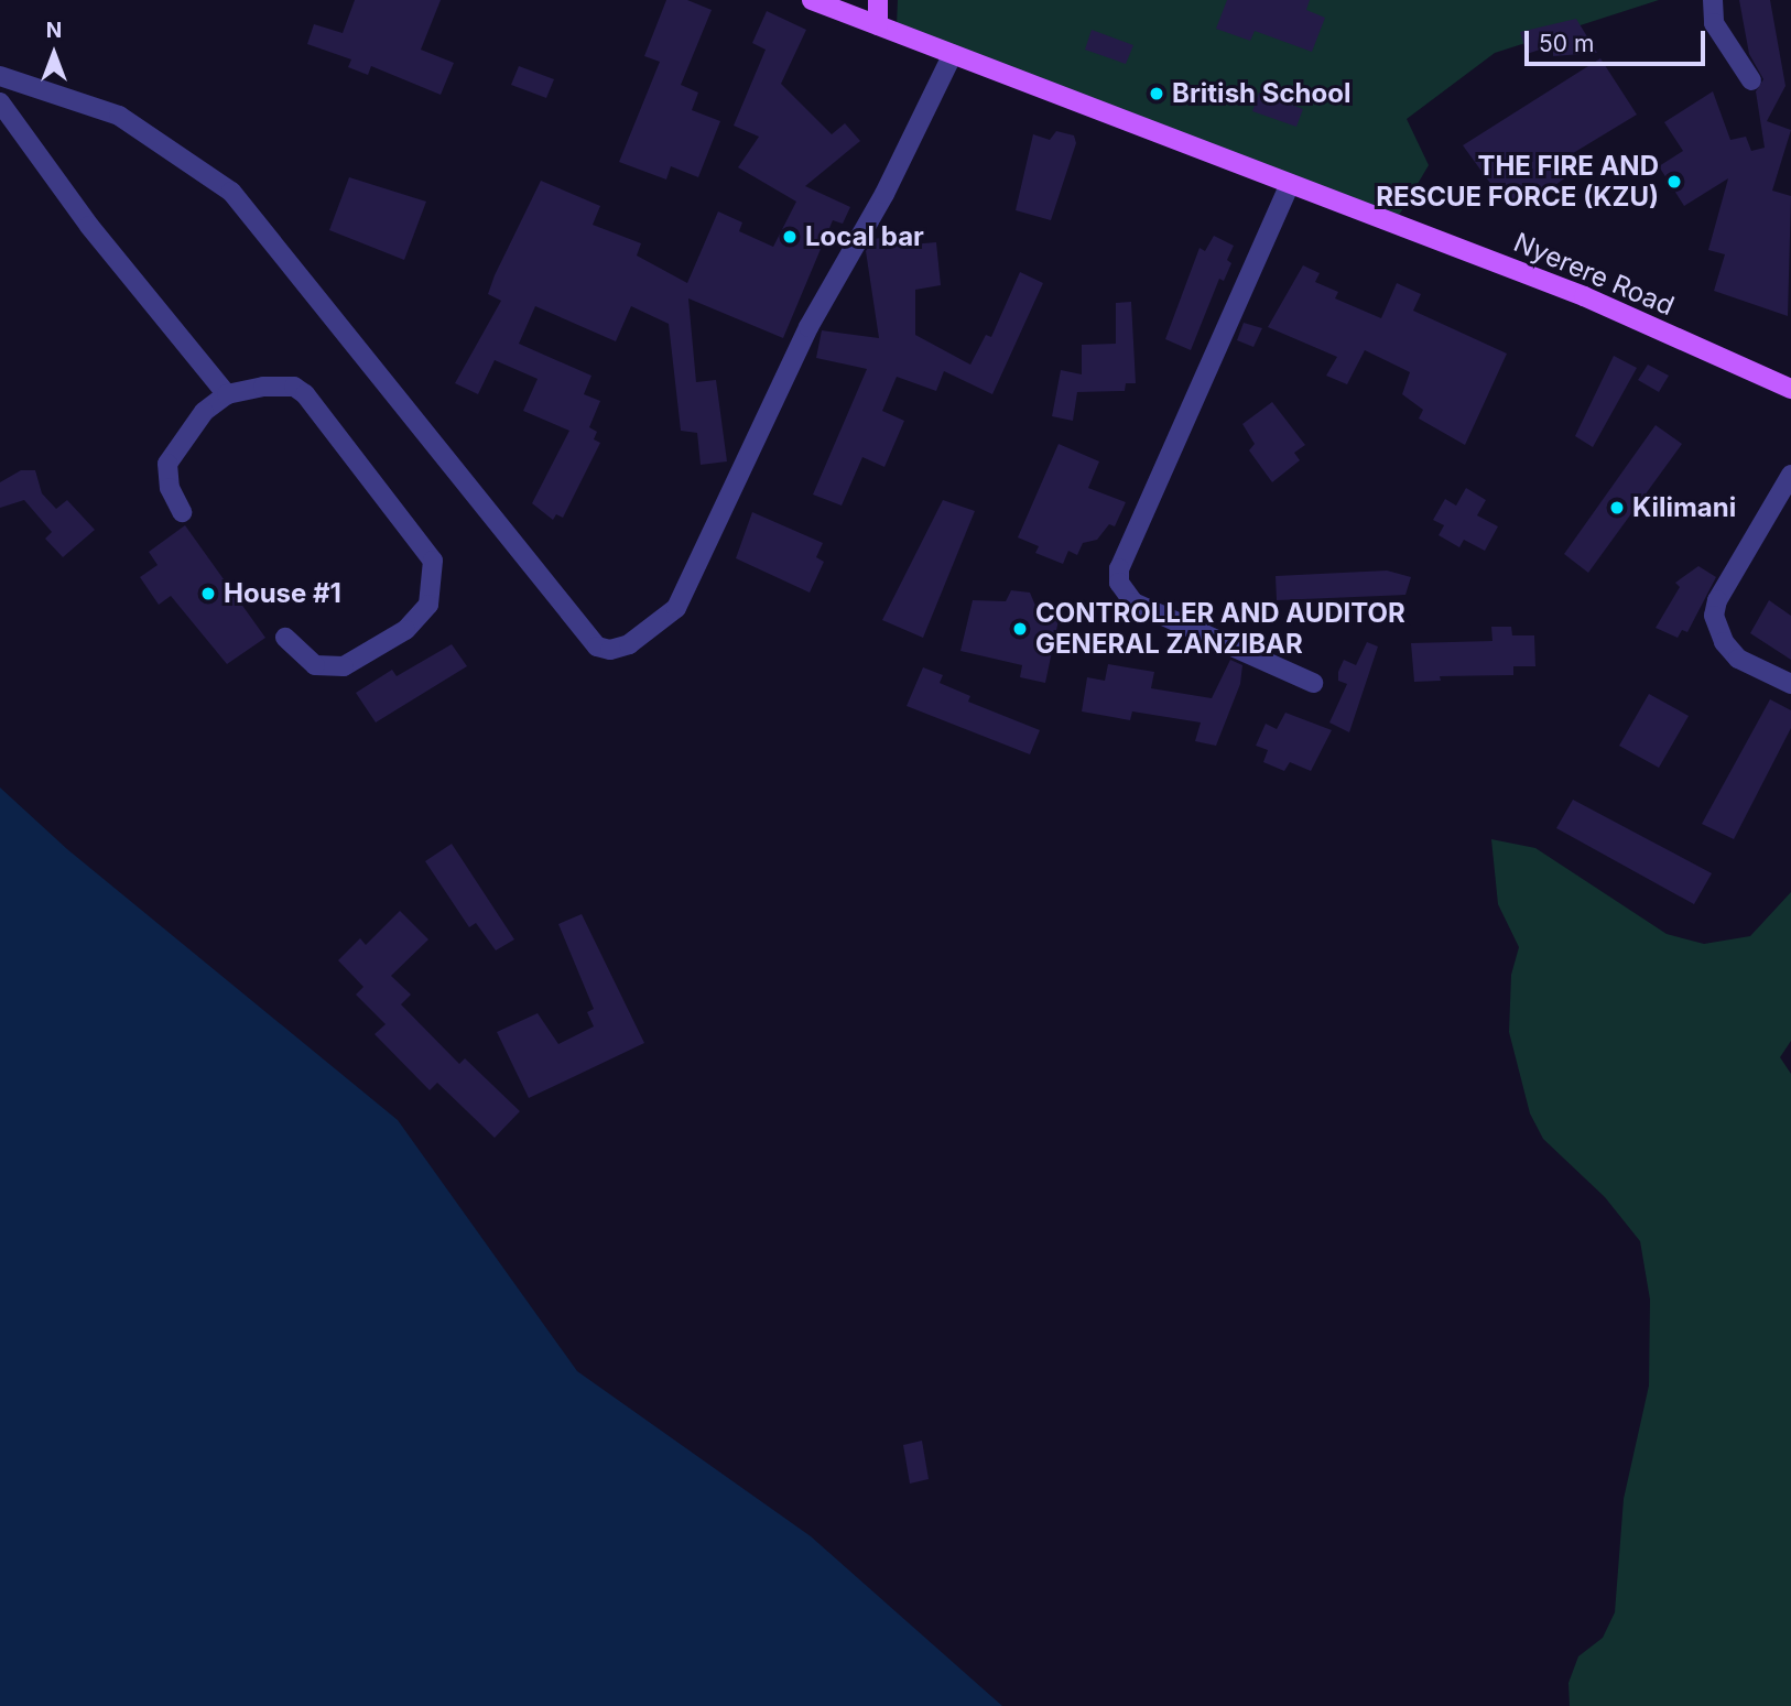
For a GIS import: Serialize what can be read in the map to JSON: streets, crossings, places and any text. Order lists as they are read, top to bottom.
{
  "streets": {
    "main road": ["Nyerere Road"]
  },
  "places": [
    "British School",
    "THE FIRE AND RESCUE FORCE (KZU)",
    "Local bar",
    "Kilimani",
    "House #1",
    "CONTROLLER AND AUDITOR GENERAL ZANZIBAR"
  ],
  "scale_bar": "50 m",
  "north": "top"
}
